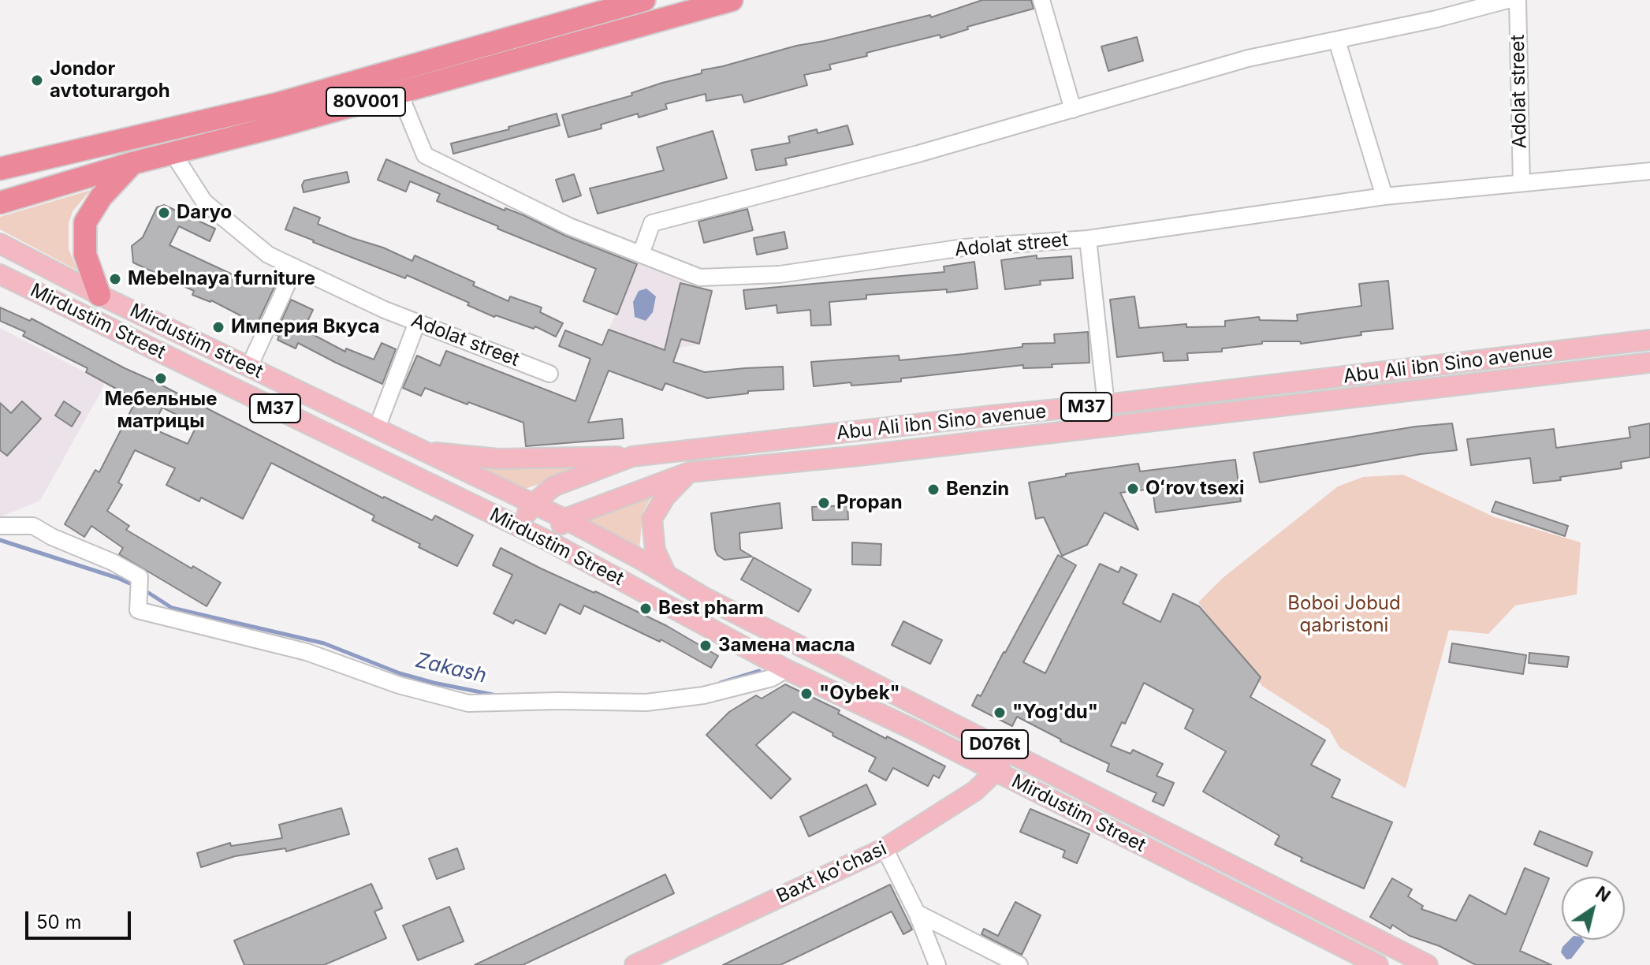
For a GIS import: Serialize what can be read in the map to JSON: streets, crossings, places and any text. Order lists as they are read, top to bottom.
{
  "streets": {
    "highway": ["80V001"],
    "main road": [
      "Mirdustim Street",
      "Mirdustim street",
      "Abu Ali ibn Sino avenue",
      "M37",
      "D076t",
      "Baxt koʻchasi"
    ],
    "street": ["Adolat street"]
  },
  "crossings": [
    ["Adolat street", "80V001"],
    ["Mirdustim Street", "Mirdustim street"],
    ["Mirdustim Street", "Abu Ali ibn Sino avenue"],
    ["Mirdustim Street", "Baxt koʻchasi"],
    ["Mirdustim street", "Abu Ali ibn Sino avenue"],
    ["Mirdustim street", "M37"],
    ["Abu Ali ibn Sino avenue", "M37"]
  ],
  "water": ["Zakash"],
  "parks": ["Boboi Jobud qabristoni"],
  "places": [
    "Jondor avtoturargoh",
    "Daryo",
    "Mebelnaya furniture",
    "Империя Вкуса",
    "Мебельные матрицы",
    "Oʻrov tsexi",
    "Benzin",
    "Propan",
    "Best pharm",
    "Замена масла",
    "\"Oybek\"",
    "\"Yog'du\""
  ],
  "scale_bar": "50 m",
  "north": "top right"
}
